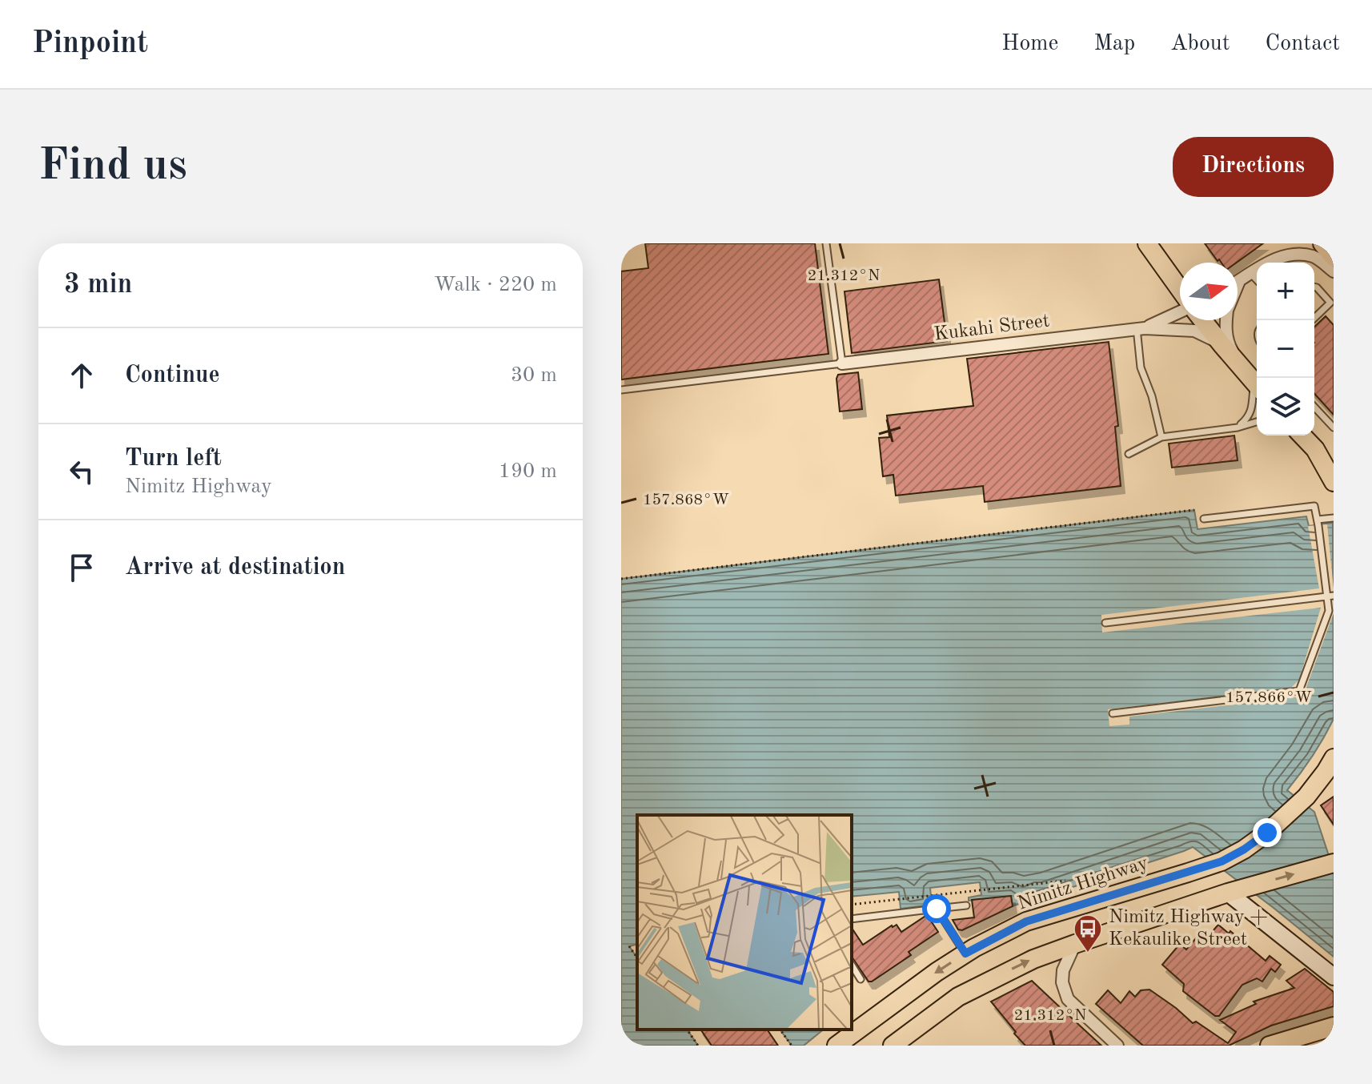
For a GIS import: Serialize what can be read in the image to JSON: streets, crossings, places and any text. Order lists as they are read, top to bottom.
{
  "streets": {
    "main road": ["Nimitz Highway"],
    "street": ["Kukahi Street"]
  },
  "places": {
    "bus stop": ["Nimitz Highway + Kekaulike Street"]
  },
  "north": "right",
  "page": {
    "header": "Pinpoint",
    "nav": [
      "Home",
      "Map",
      "About",
      "Contact"
    ],
    "buttons": "Directions",
    "title": "Find us",
    "heading": ["3 min", "Walk · 220 m"],
    "map_buttons": ["+", "−"],
    "list": [
      ["Continue", "30 m"],
      ["Turn left", "Nimitz Highway", "190 m"],
      "Arrive at destination"
    ]
  },
  "coordinates": ["21.312°N", "157.868°W", "157.866°W"]
}
